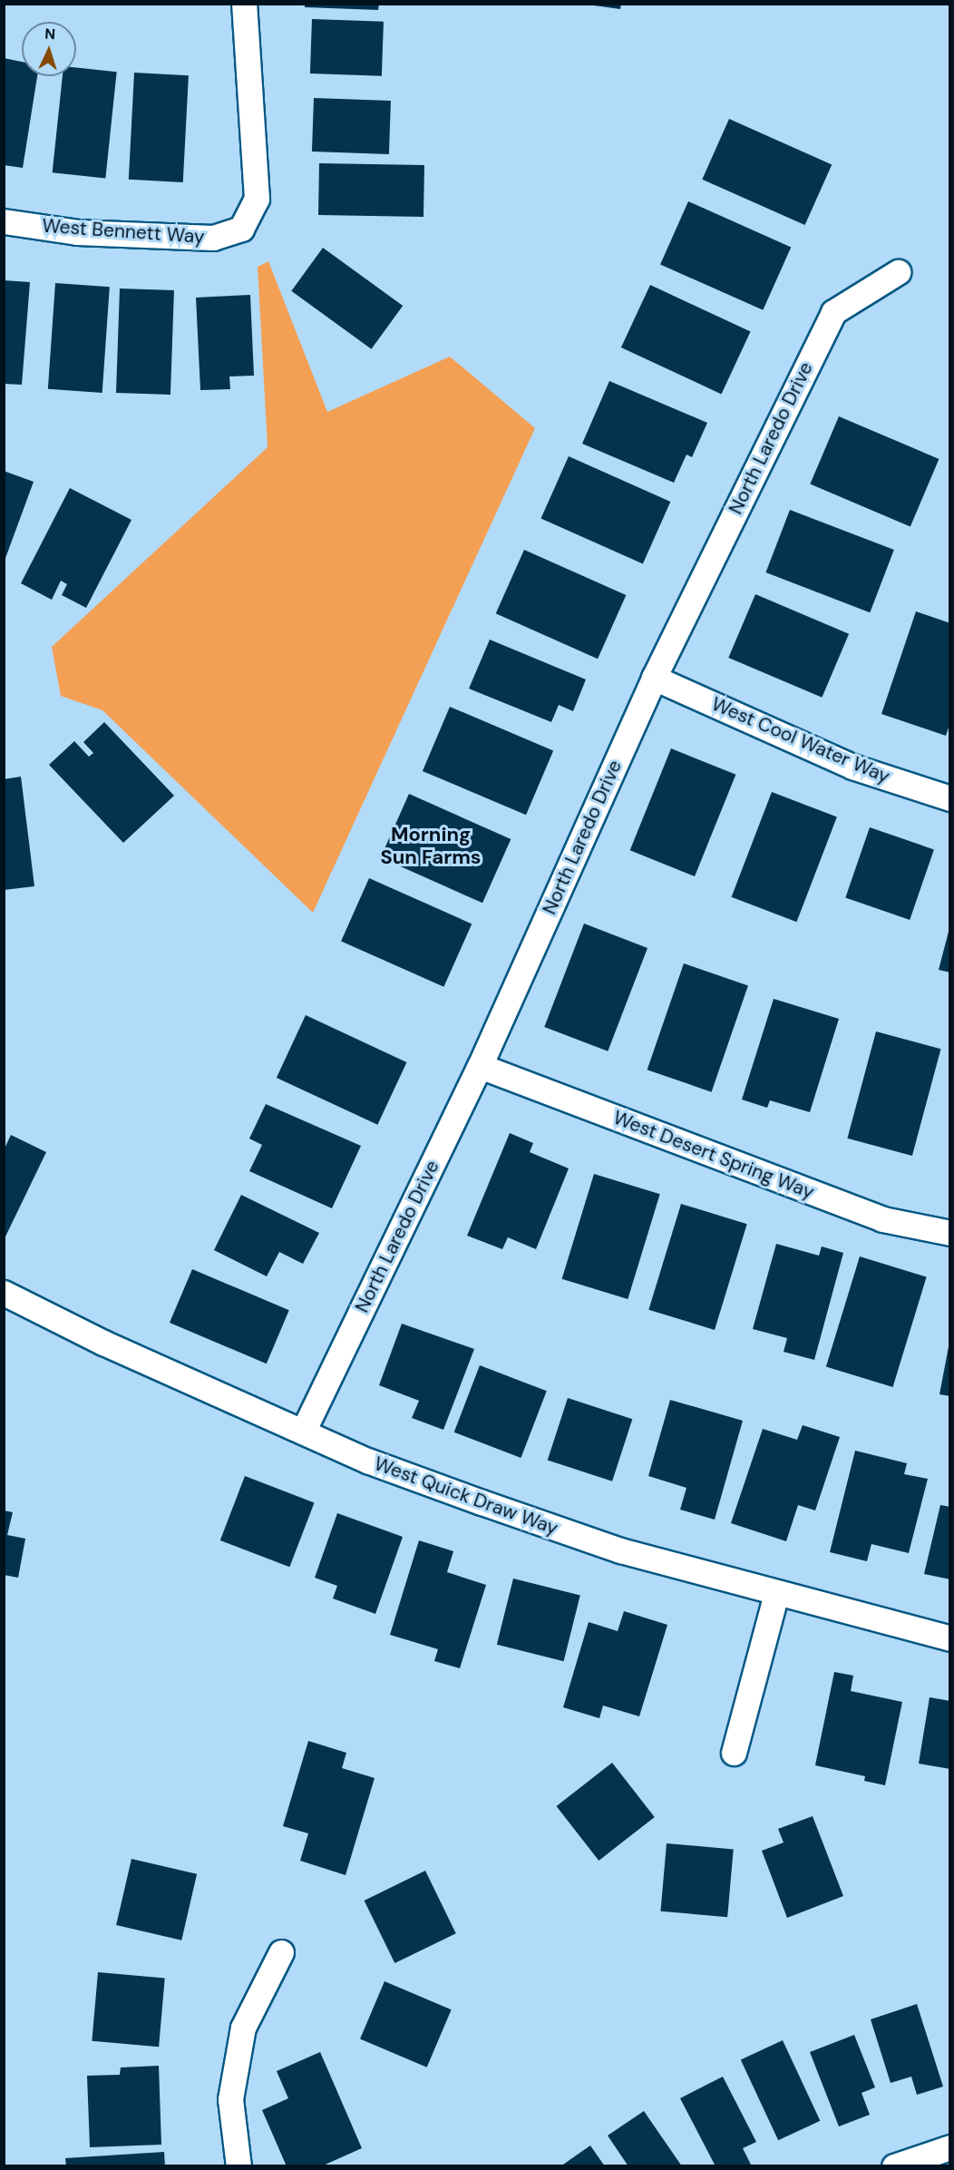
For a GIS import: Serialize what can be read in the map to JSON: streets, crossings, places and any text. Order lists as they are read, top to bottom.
{
  "streets": {
    "street": [
      "West Bennett Way",
      "North Laredo Drive",
      "West Cool Water Way",
      "West Desert Spring Way",
      "West Quick Draw Way"
    ]
  },
  "crossings": [
    ["North Laredo Drive", "West Cool Water Way"],
    ["North Laredo Drive", "West Desert Spring Way"],
    ["North Laredo Drive", "West Quick Draw Way"]
  ],
  "districts": ["Morning Sun Farms"],
  "north": "top"
}
